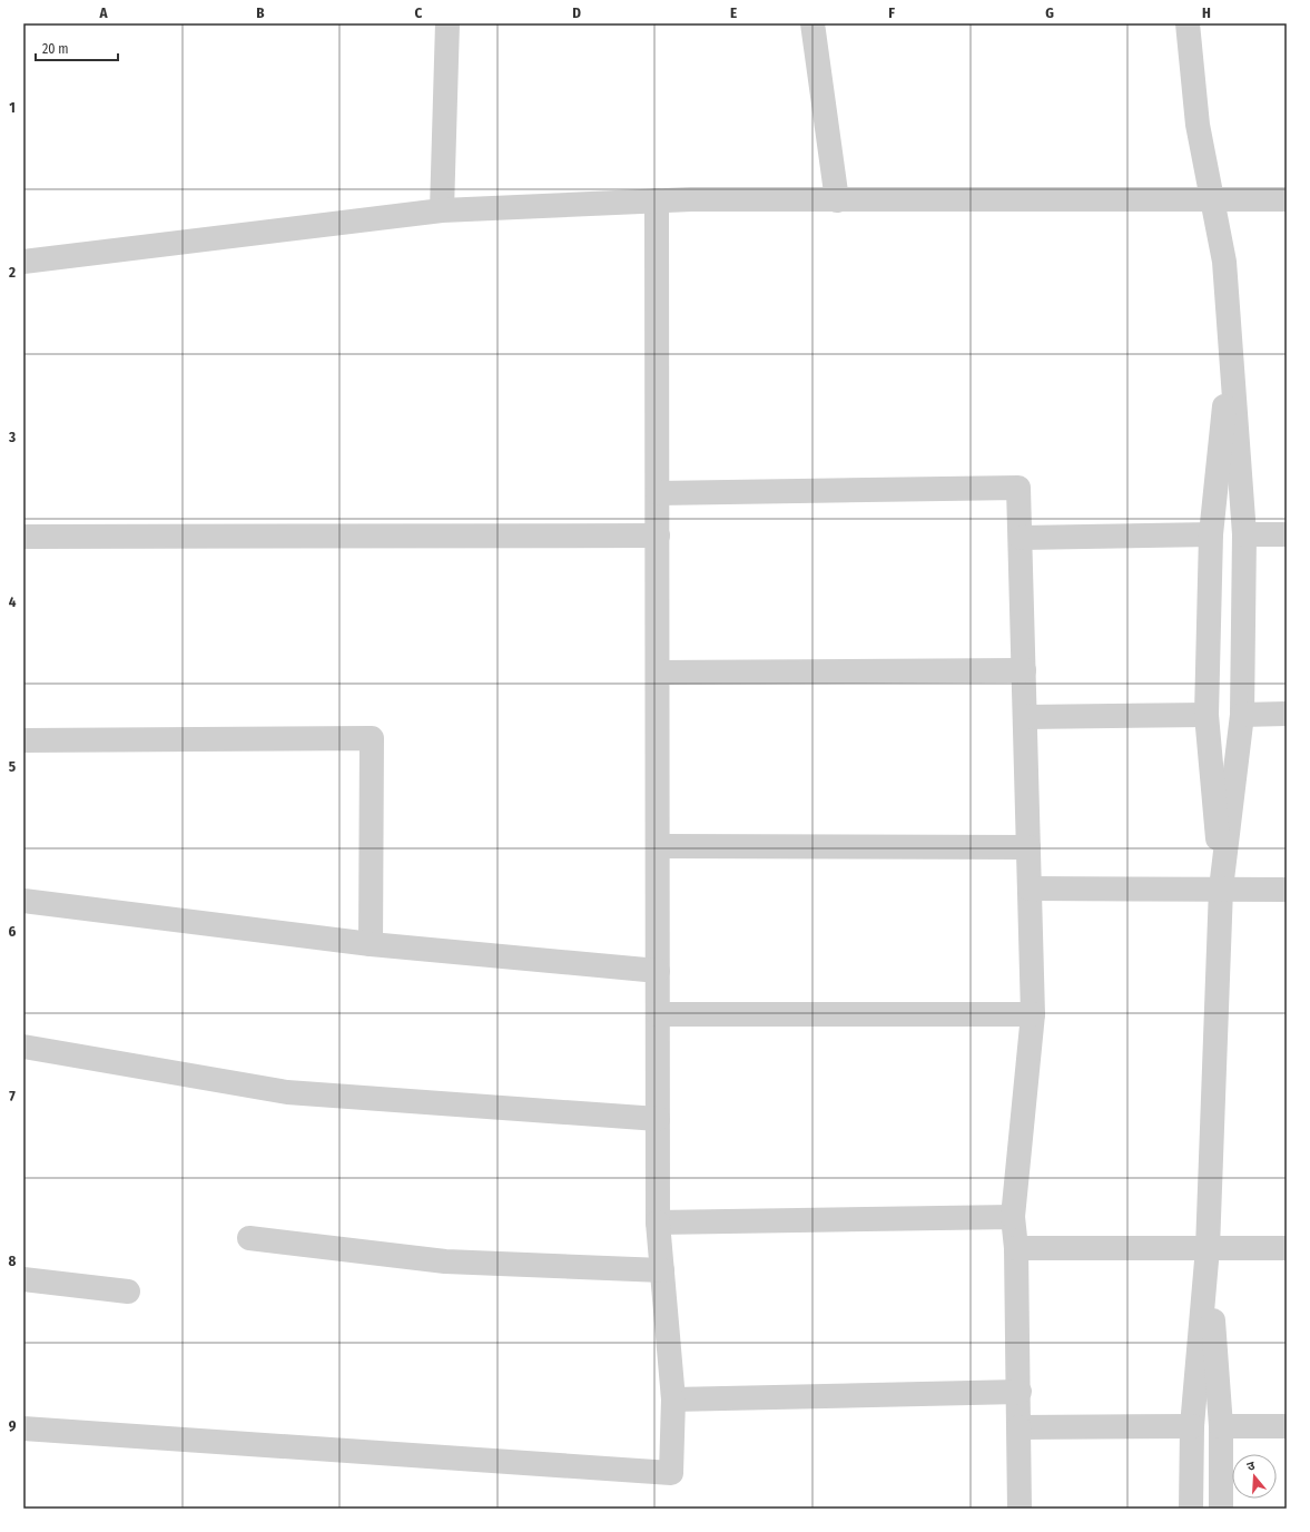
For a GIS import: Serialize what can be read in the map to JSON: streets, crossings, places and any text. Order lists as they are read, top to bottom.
{
  "scale_bar": "20 m",
  "north": "top",
  "grid": {
    "columns": [
      "A",
      "B",
      "C",
      "D",
      "E",
      "F",
      "G",
      "H"
    ],
    "rows": [
      "1",
      "2",
      "3",
      "4",
      "5",
      "6",
      "7",
      "8",
      "9"
    ]
  }
}
